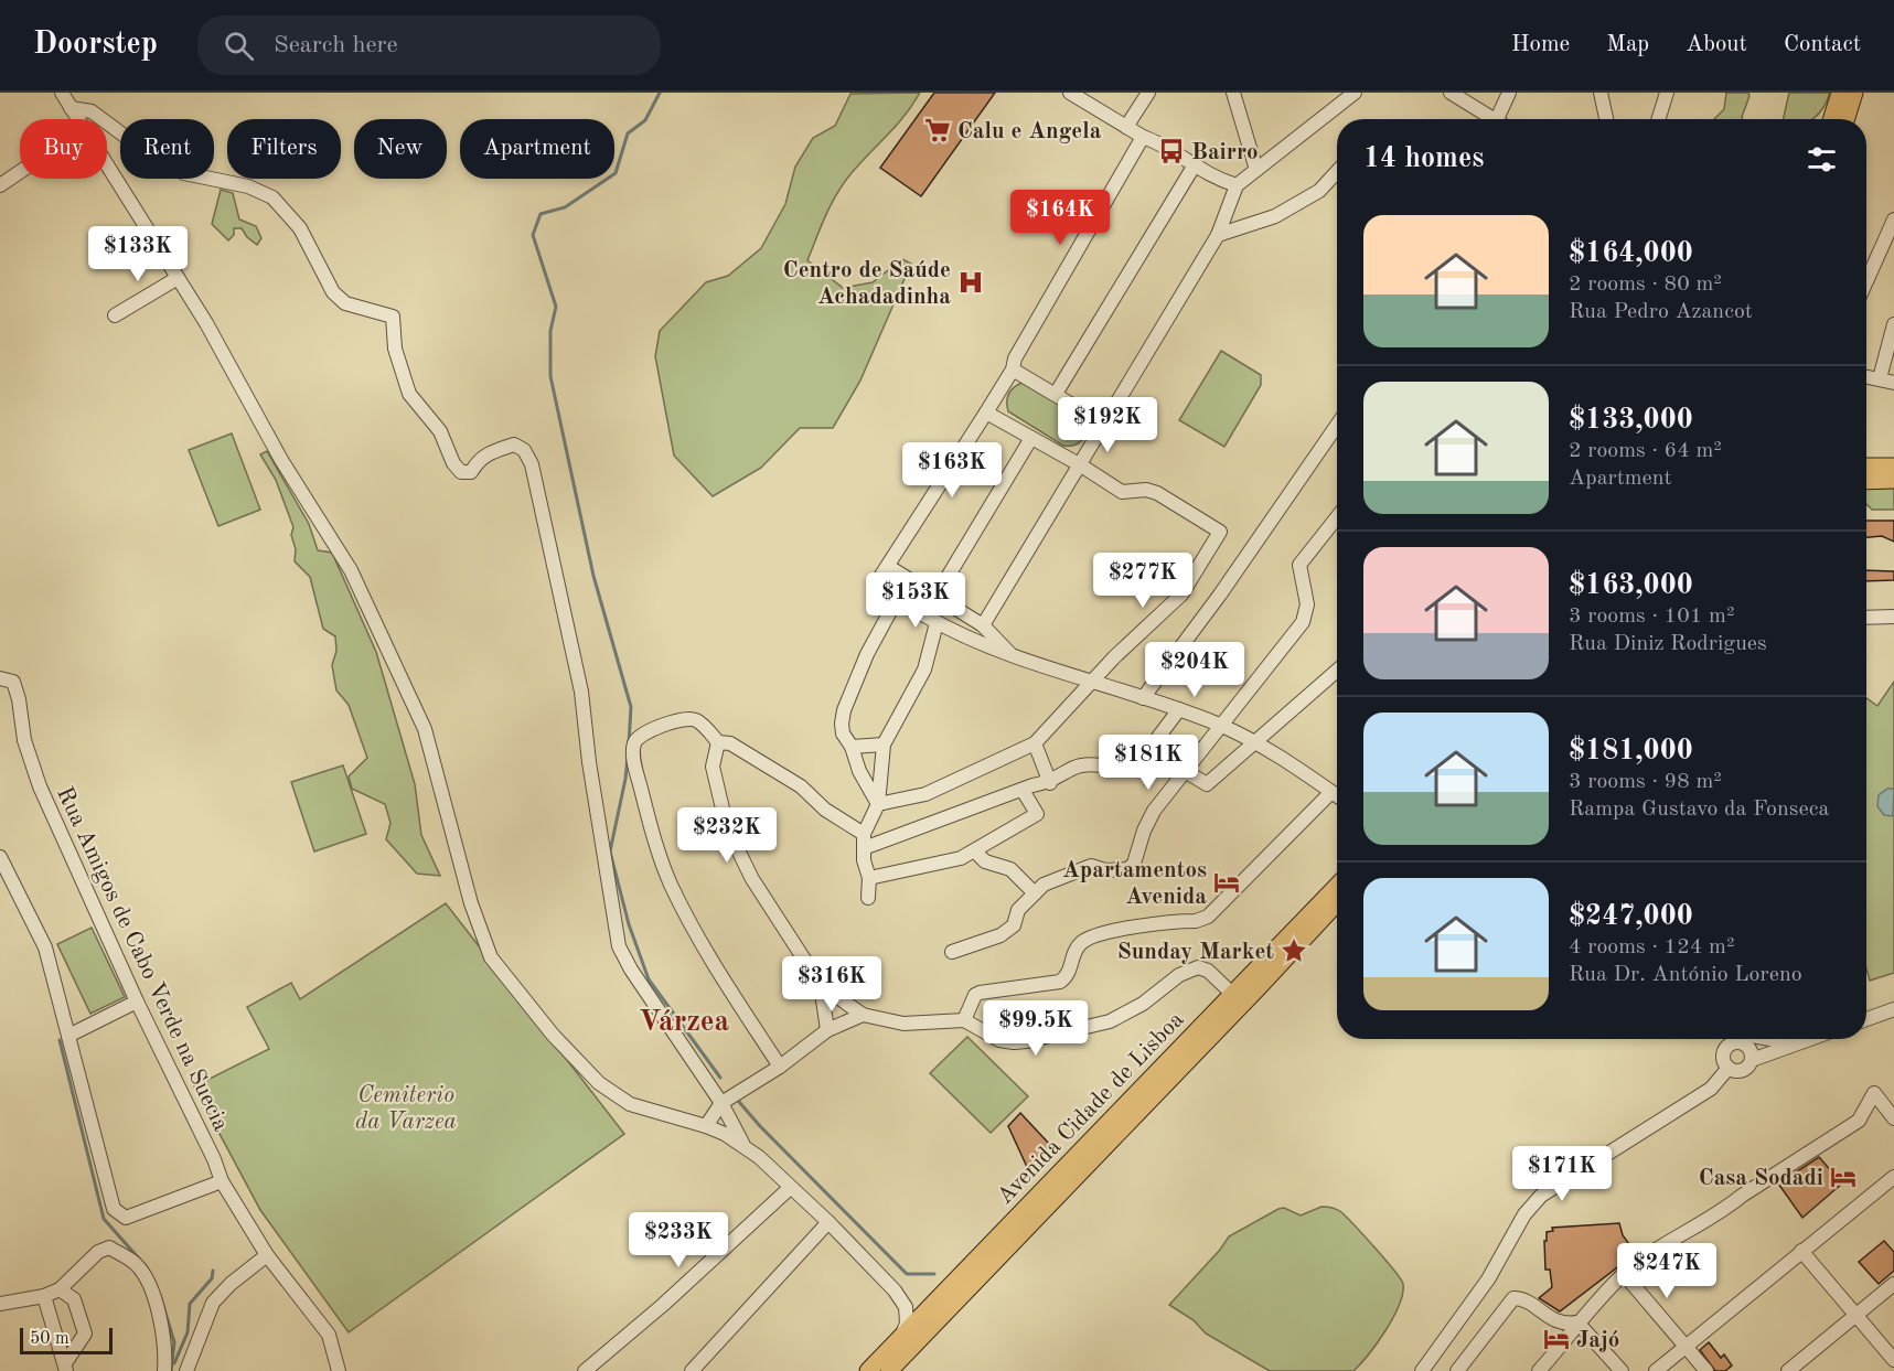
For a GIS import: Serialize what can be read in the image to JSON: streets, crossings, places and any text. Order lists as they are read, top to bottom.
{
  "streets": {
    "main road": ["Avenida Cidade de Lisboa"],
    "street": ["Rua Amigos de Cabo Verde na Suecia"]
  },
  "districts": ["Várzea"],
  "parks": ["Cemiterio da Varzea"],
  "places": {
    "supermarket": ["Calu e Angela"],
    "bus stop": ["Bairro"],
    "hospital": ["Centro de Saúde Achadadinha"],
    "hotel": ["Apartamentos Avenida", "Casa Sodadi", "Jajó"],
    "place": ["Sunday Market"]
  },
  "scale_bar": "50 m",
  "page": {
    "header": "Doorstep",
    "search": "Search here",
    "nav": [
      "Home",
      "Map",
      "About",
      "Contact"
    ],
    "chip": [
      "Buy",
      "Rent",
      "Filters",
      "New",
      "Apartment"
    ],
    "heading": "14 homes",
    "price": [
      "$164K",
      "$133K",
      "$192K",
      "$163K",
      "$277K",
      "$153K",
      "$204K",
      "$181K",
      "$232K",
      "$316K",
      "$99.5K",
      "$171K",
      "$233K",
      "$247K"
    ],
    "list": [
      {
        "name": "$164,000",
        "note": "2 rooms · 80 m² · Rua Pedro Azancot"
      },
      {
        "name": "$133,000",
        "note": "2 rooms · 64 m² · Apartment"
      },
      {
        "name": "$163,000",
        "note": "3 rooms · 101 m² · Rua Diniz Rodrigues"
      },
      {
        "name": "$181,000",
        "note": "3 rooms · 98 m² · Rampa Gustavo da Fonseca"
      },
      {
        "name": "$247,000",
        "note": "4 rooms · 124 m² · Rua Dr. António Loreno"
      }
    ],
    "scale": "50 m"
  }
}
